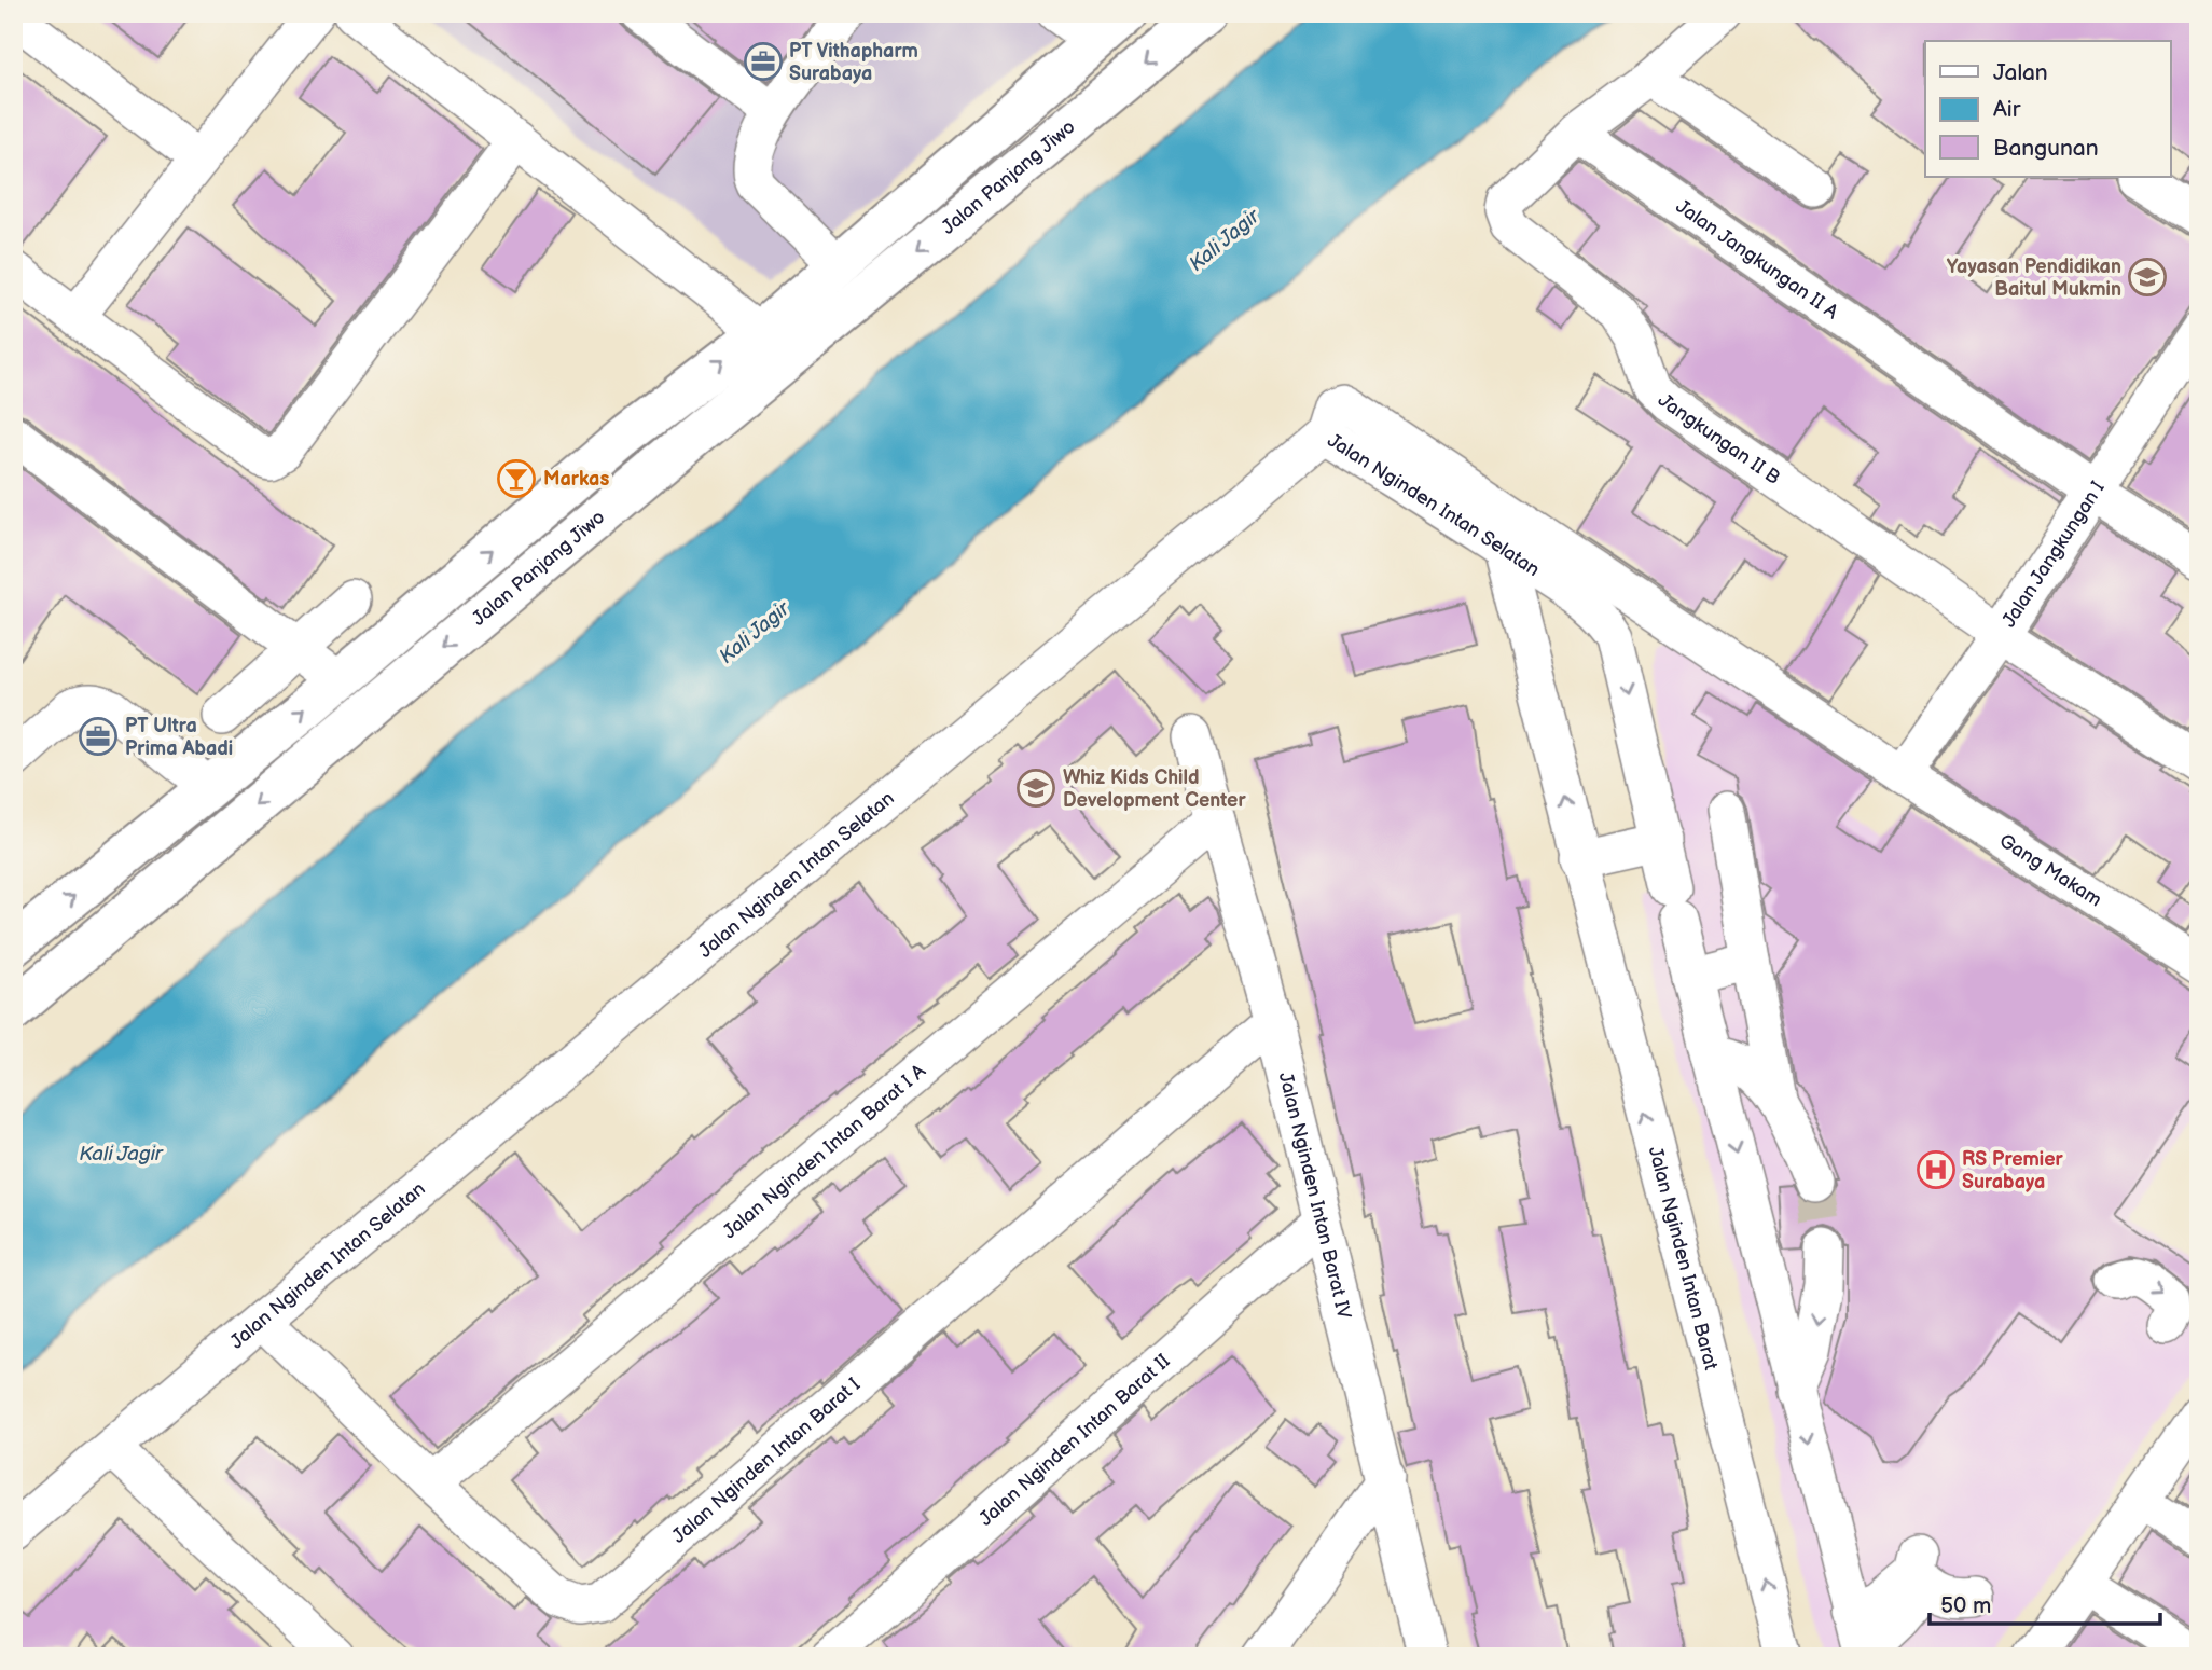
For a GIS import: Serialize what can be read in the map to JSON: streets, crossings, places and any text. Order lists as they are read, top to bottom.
{
  "streets": {
    "main road": ["Jalan Panjang Jiwo"],
    "street": [
      "Jalan Jangkungan II A",
      "Jangkungan II B",
      "Jalan Nginden Intan Selatan",
      "Jalan Jangkungan I",
      "Gang Makam",
      "Jalan Nginden Intan Barat I A",
      "Jalan Nginden Intan Barat IV",
      "Jalan Nginden Intan Barat",
      "Jalan Nginden Intan Barat II",
      "Jalan Nginden Intan Barat I"
    ]
  },
  "crossings": [
    ["Jalan Jangkungan II A", "Jangkungan II B"],
    ["Jalan Jangkungan II A", "Jalan Jangkungan I"],
    ["Jangkungan II B", "Jalan Jangkungan I"],
    ["Jalan Nginden Intan Selatan", "Jalan Nginden Intan Barat"],
    ["Jalan Nginden Intan Selatan", "Jalan Nginden Intan Barat I"],
    ["Jalan Jangkungan I", "Gang Makam"],
    ["Jalan Nginden Intan Barat I A", "Jalan Nginden Intan Barat IV"],
    ["Jalan Nginden Intan Barat I A", "Jalan Nginden Intan Barat I"],
    ["Jalan Nginden Intan Barat IV", "Jalan Nginden Intan Barat II"],
    ["Jalan Nginden Intan Barat IV", "Jalan Nginden Intan Barat I"]
  ],
  "water": ["Kali Jagir"],
  "places": {
    "office": ["PT Vithapharm Surabaya", "PT Ultra Prima Abadi"],
    "school or university": ["Yayasan Pendidikan Baitul Mukmin", "Whiz Kids Child Development Center"],
    "bar": ["Markas"],
    "hospital": ["RS Premier Surabaya"]
  },
  "legend": ["Jalan", "Air", "Bangunan"],
  "scale_bar": "50 m"
}
